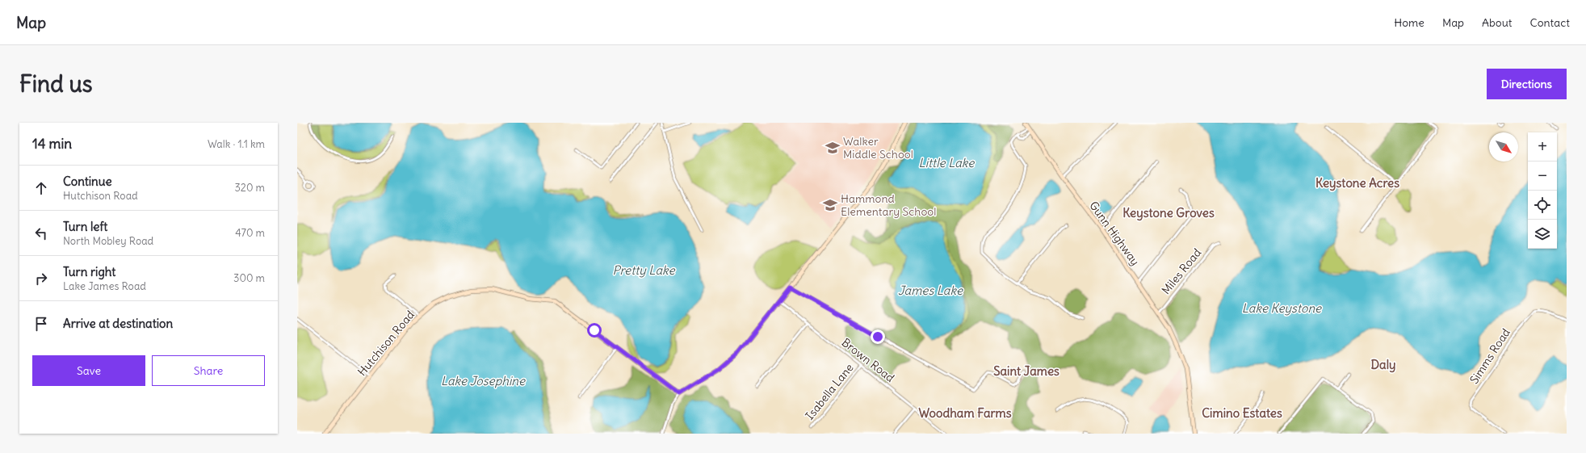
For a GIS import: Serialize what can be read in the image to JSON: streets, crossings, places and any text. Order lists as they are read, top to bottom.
{
  "streets": {
    "street": [
      "Gunn Highway",
      "Miles Road",
      "Hutchison Road",
      "Simms Road",
      "Brown Road",
      "Isabella Lane"
    ]
  },
  "crossings": [
    ["Gunn Highway", "Miles Road"],
    ["Brown Road", "Isabella Lane"]
  ],
  "districts": [
    "Keystone Acres",
    "Keystone Groves",
    "Daly",
    "Saint James",
    "Woodham Farms",
    "Cimino Estates"
  ],
  "water": [
    "Little Lake",
    "Pretty Lake",
    "James Lake",
    "Lake Keystone",
    "Lake Josephine"
  ],
  "places": {
    "school or university": ["Walker Middle School", "Hammond Elementary School"]
  },
  "north": "bottom right",
  "page": {
    "header": "Map",
    "nav": [
      "Home",
      "Map",
      "About",
      "Contact"
    ],
    "buttons": [
      "Directions",
      ["Save", "Share"]
    ],
    "title": "Find us",
    "heading": ["14 min", "Walk · 1.1 km"],
    "map_buttons": ["+", "−"],
    "list": [
      ["Continue", "Hutchison Road", "320 m"],
      ["Turn left", "North Mobley Road", "470 m"],
      ["Turn right", "Lake James Road", "300 m"],
      "Arrive at destination"
    ]
  }
}
